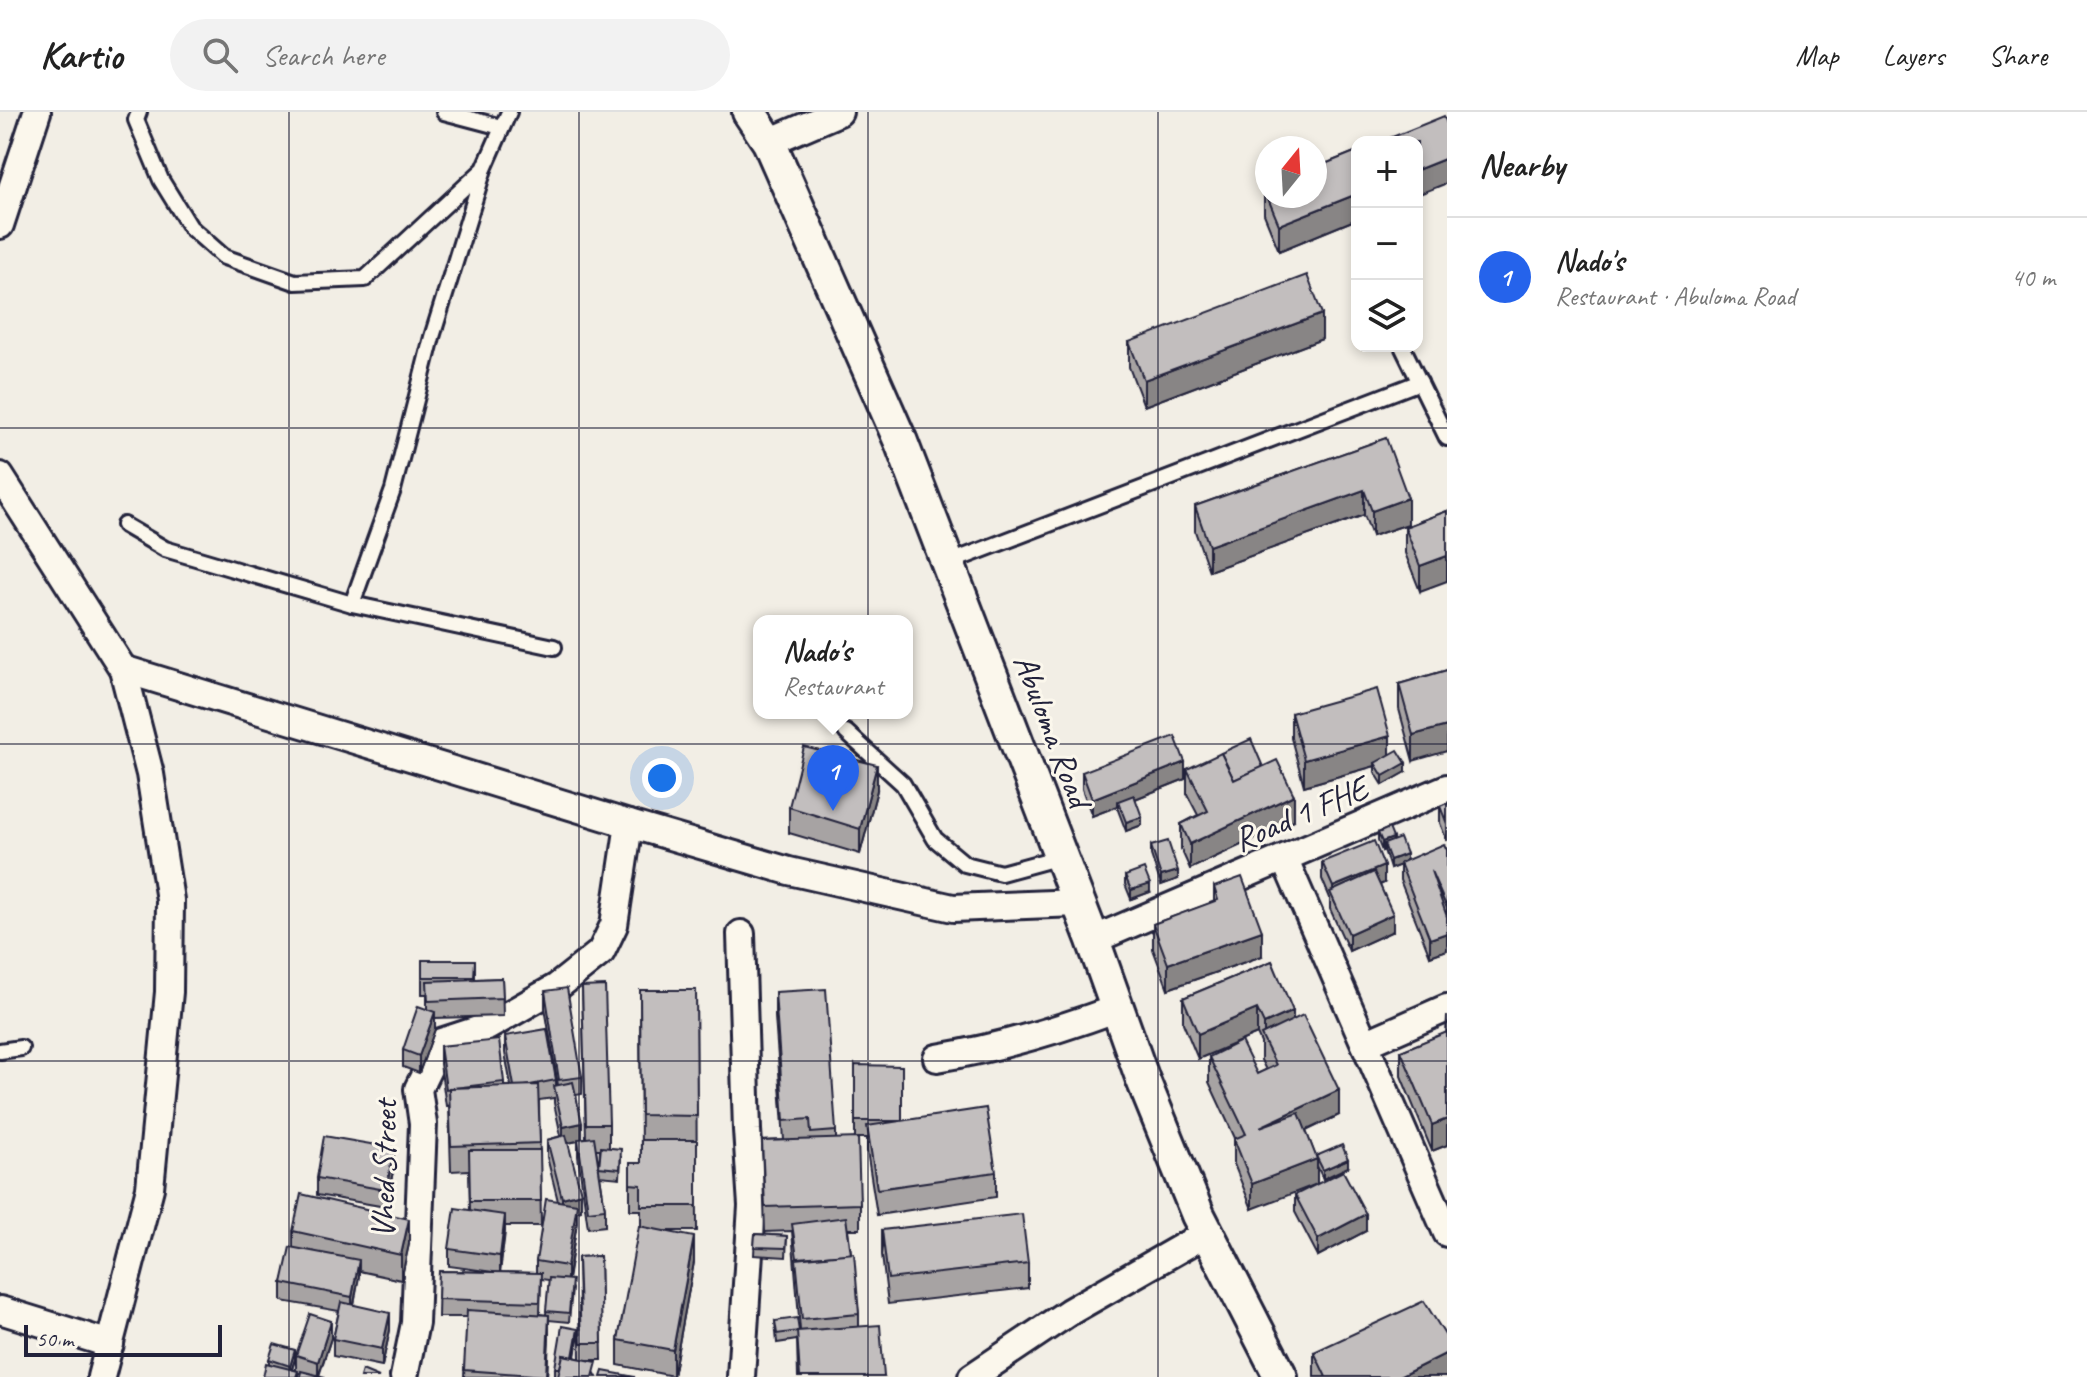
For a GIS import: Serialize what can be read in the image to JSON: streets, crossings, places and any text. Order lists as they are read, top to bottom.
{
  "streets": {
    "street": ["Abuloma Road", "Road 1 FHE", "Vhed Street"]
  },
  "crossings": [
    ["Abuloma Road", "Road 1 FHE"]
  ],
  "scale_bar": "50 m",
  "north": "top",
  "page": {
    "header": "Kartio",
    "search": "Search here",
    "nav": ["Map", "Layers", "Share"],
    "heading": "Nearby",
    "map_buttons": ["+", "−"],
    "list": [
      {
        "mark": "1",
        "name": "Nado's",
        "note": "Restaurant · Abuloma Road",
        "value": "40 m"
      }
    ],
    "popup": ["Nado's", "Restaurant"],
    "pins": "1",
    "scale": "50 m"
  }
}
